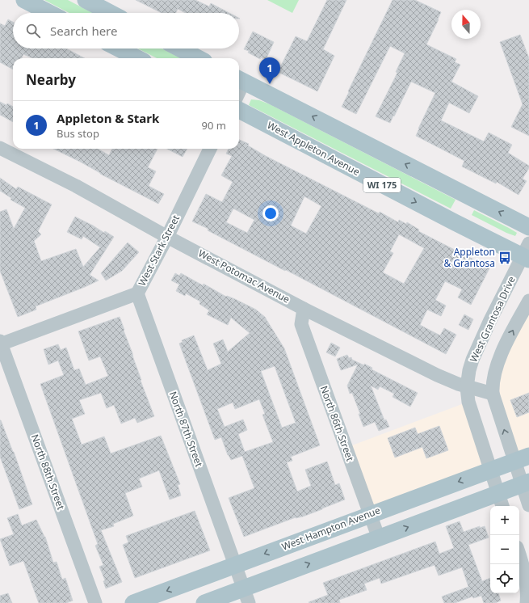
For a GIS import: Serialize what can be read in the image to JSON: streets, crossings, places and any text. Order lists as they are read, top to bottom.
{
  "streets": {
    "main road": ["West Appleton Avenue", "WI 175", "West Hampton Avenue"],
    "street": [
      "West Stark Street",
      "West Potomac Avenue",
      "West Grantosa Drive",
      "North 86th Street",
      "North 87th Street",
      "North 88th Street"
    ]
  },
  "crossings": [
    ["West Appleton Avenue", "West Grantosa Drive"],
    ["West Stark Street", "West Potomac Avenue"],
    ["West Stark Street", "North 87th Street"],
    ["West Stark Street", "North 88th Street"],
    ["West Potomac Avenue", "West Grantosa Drive"],
    ["West Potomac Avenue", "North 86th Street"],
    ["West Grantosa Drive", "West Hampton Avenue"],
    ["North 86th Street", "West Hampton Avenue"],
    ["North 87th Street", "West Hampton Avenue"]
  ],
  "places": {
    "bus stop": ["Appleton & Grantosa"]
  },
  "north": "top",
  "page": {
    "search": "Search here",
    "pins": "1",
    "heading": "Nearby",
    "list": [
      {
        "mark": "1",
        "name": "Appleton & Stark",
        "note": "Bus stop",
        "value": "90 m"
      }
    ],
    "map_buttons": ["+", "−"]
  }
}
